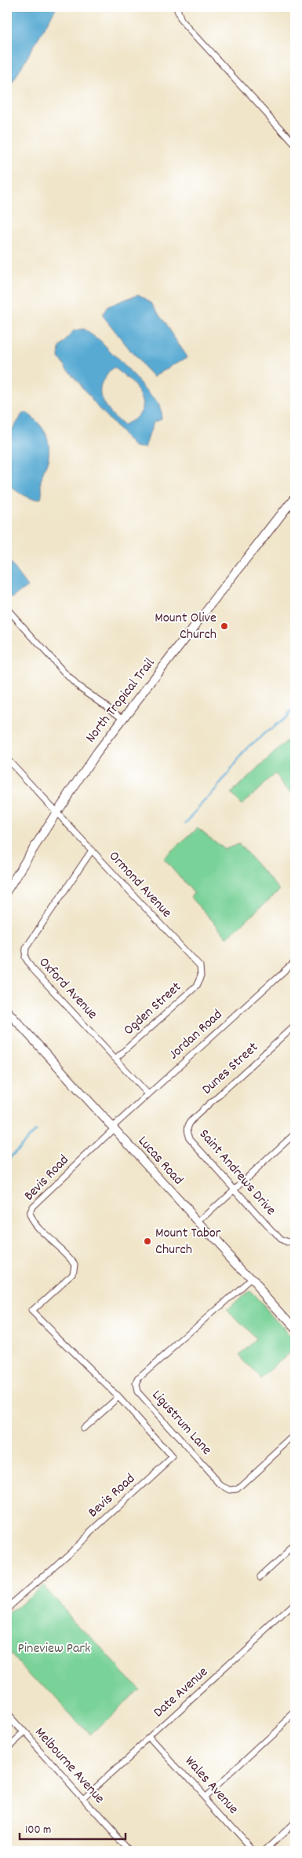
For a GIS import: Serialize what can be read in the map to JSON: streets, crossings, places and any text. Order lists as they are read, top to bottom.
{
  "streets": {
    "street": [
      "North Tropical Trail",
      "Ormond Avenue",
      "Oxford Avenue",
      "Ogden Street",
      "Jordan Road",
      "Dunes Street",
      "Lucas Road",
      "Saint Andrews Drive",
      "Bevis Road",
      "Ligustrum Lane",
      "Date Avenue",
      "Melbourne Avenue",
      "Wales Avenue"
    ]
  },
  "crossings": [
    ["North Tropical Trail", "Ormond Avenue"],
    ["Ormond Avenue", "Oxford Avenue"],
    ["Ormond Avenue", "Ogden Street"],
    ["Oxford Avenue", "Ogden Street"],
    ["Oxford Avenue", "Jordan Road"],
    ["Jordan Road", "Lucas Road"],
    ["Jordan Road", "Bevis Road"],
    ["Dunes Street", "Saint Andrews Drive"],
    ["Lucas Road", "Bevis Road"],
    ["Lucas Road", "Ligustrum Lane"],
    ["Date Avenue", "Melbourne Avenue"],
    ["Date Avenue", "Wales Avenue"]
  ],
  "parks": ["Pineview Park"],
  "places": ["Mount Olive Church", "Mount Tabor Church"],
  "scale_bar": "100 m"
}
